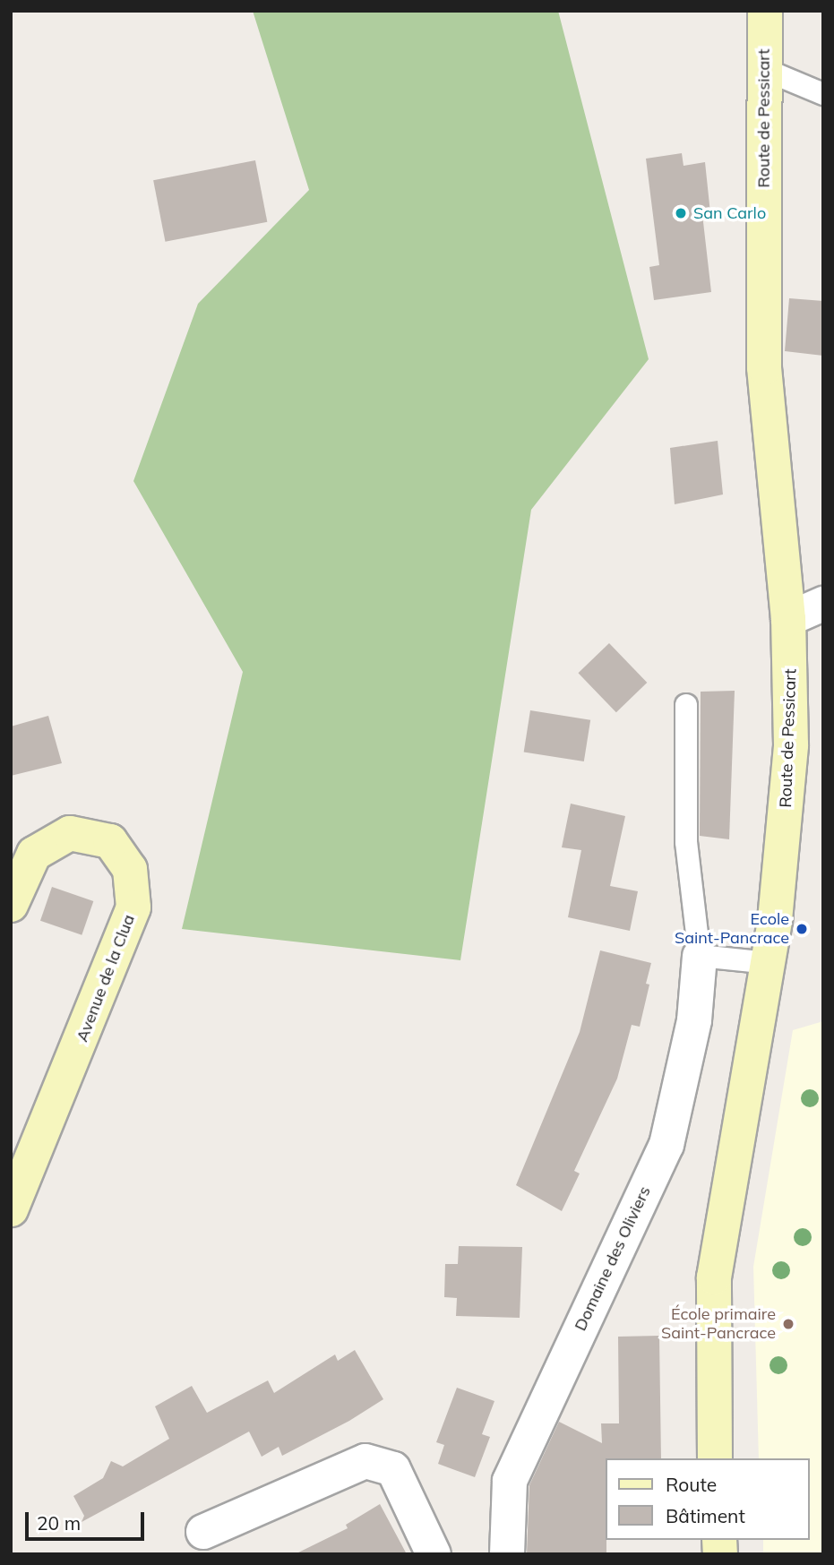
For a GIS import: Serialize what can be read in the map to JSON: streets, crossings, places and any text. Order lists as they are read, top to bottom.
{
  "streets": {
    "street": ["Route de Pessicart", "Avenue de la Clua", "Domaine des Oliviers"]
  },
  "places": ["San Carlo", "Ecole Saint-Pancrace", "École primaire Saint-Pancrace"],
  "legend": ["Route", "Bâtiment"],
  "scale_bar": "20 m"
}
